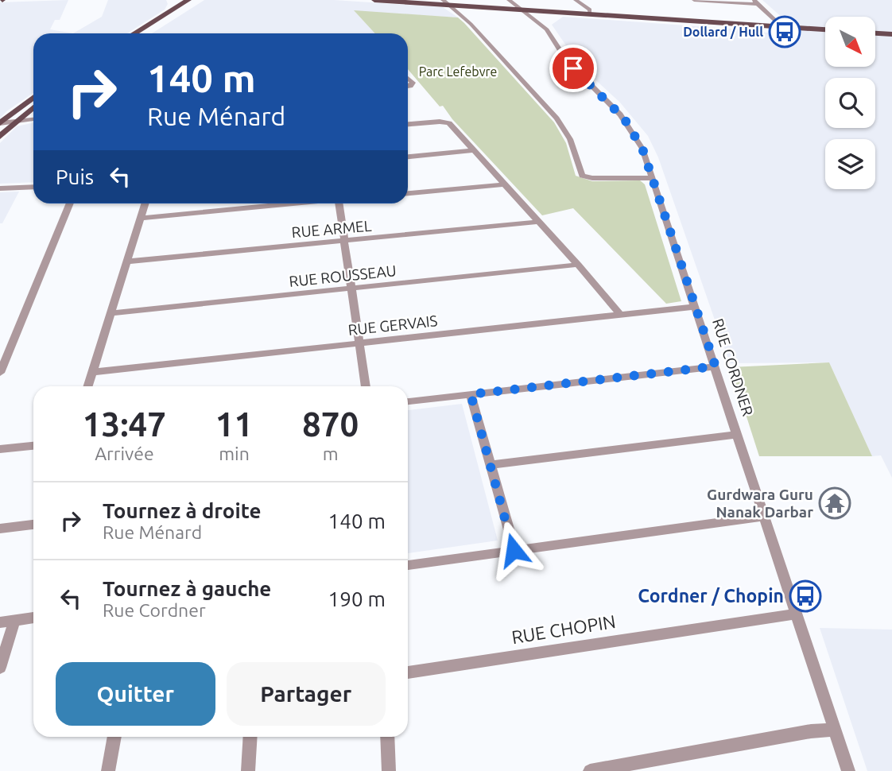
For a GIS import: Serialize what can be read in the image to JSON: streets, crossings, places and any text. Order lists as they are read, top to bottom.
{
  "streets": {
    "street": [
      "RUE ARMEL",
      "RUE ROUSSEAU",
      "RUE GERVAIS",
      "RUE CORDNER",
      "RUE CHOPIN"
    ]
  },
  "crossings": [
    ["RUE GERVAIS", "RUE CORDNER"],
    ["RUE CORDNER", "RUE CHOPIN"]
  ],
  "parks": ["Parc Lefebvre"],
  "places": {
    "bus stop": ["Dollard / Hull", "Cordner / Chopin"],
    "temple": ["Gurdwara Guru Nanak Darbar"]
  },
  "north": "bottom right",
  "page": {
    "turn": ["140 m", "Rue Ménard"],
    "then": "Puis",
    "eta": [
      "13:47",
      "Arrivée",
      "11",
      "min",
      "870",
      "m"
    ],
    "list": [
      {
        "name": "Tournez à droite",
        "note": "Rue Ménard",
        "value": "140 m"
      },
      {
        "name": "Tournez à gauche",
        "note": "Rue Cordner",
        "value": "190 m"
      }
    ],
    "buttons": ["Quitter", "Partager"]
  }
}
